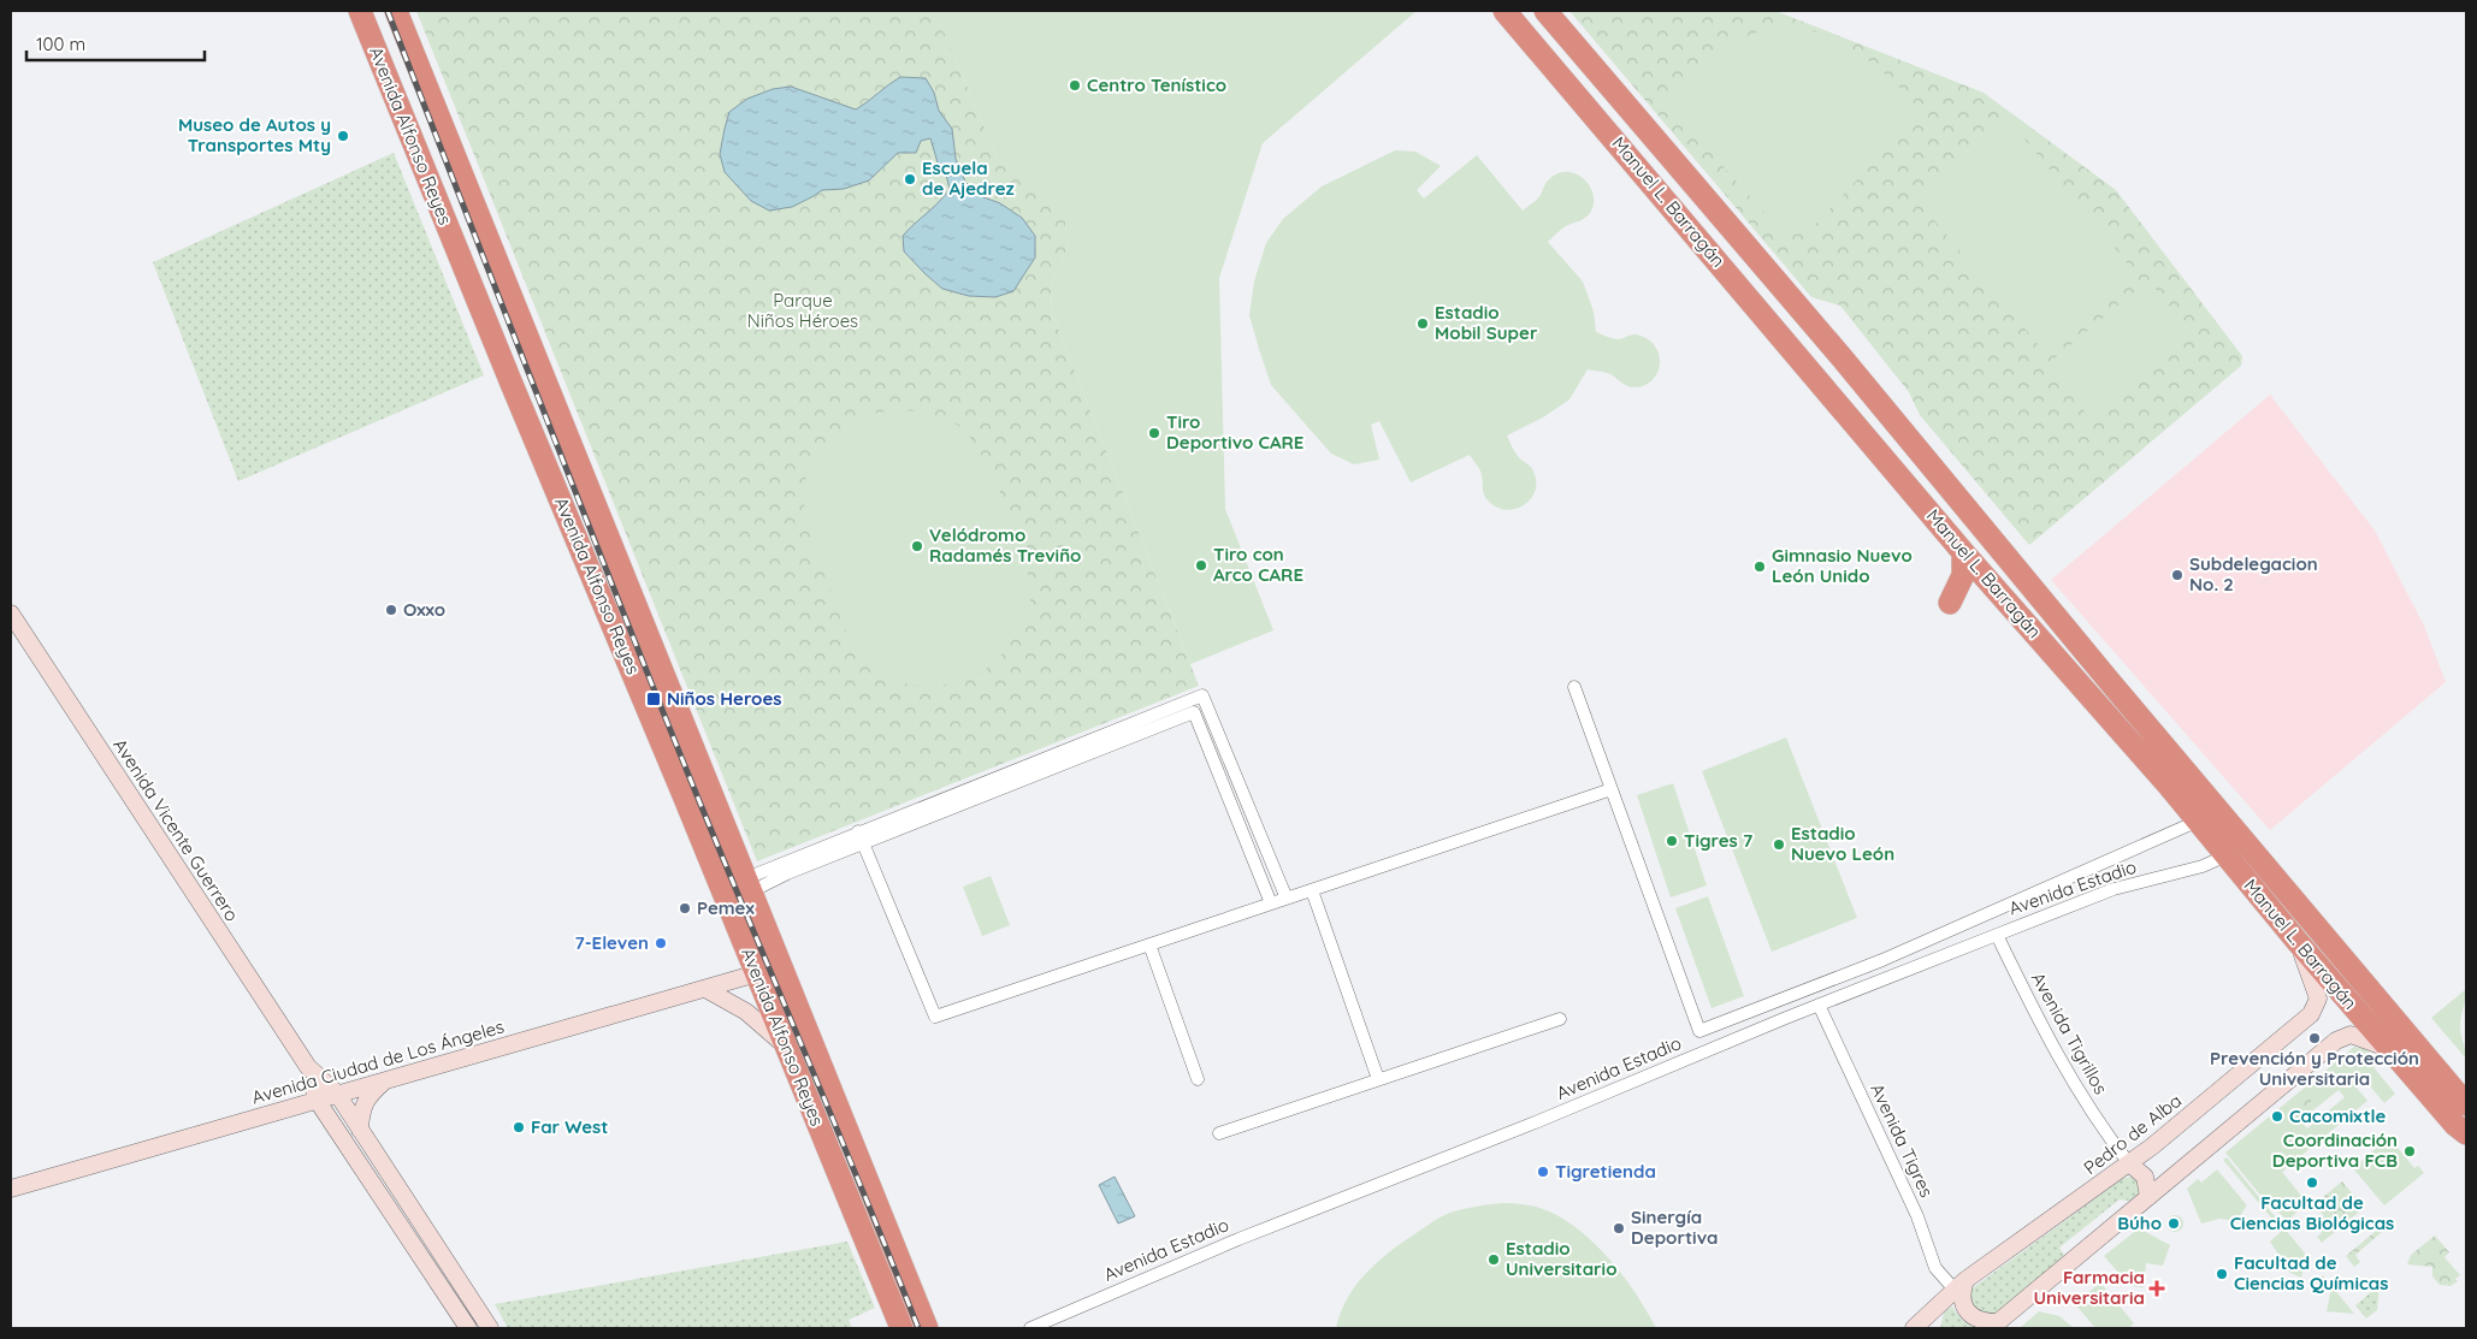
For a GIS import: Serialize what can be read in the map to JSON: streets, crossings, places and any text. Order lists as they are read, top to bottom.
{
  "streets": {
    "highway": ["Avenida Alfonso Reyes", "Manuel L. Barragán"],
    "street": [
      "Avenida Vicente Guerrero",
      "Avenida Estadio",
      "Avenida Tigrillos",
      "Avenida Ciudad de Los Ángeles",
      "Pedro de Alba",
      "Avenida Tigres"
    ]
  },
  "crossings": [
    ["Avenida Alfonso Reyes", "Avenida Ciudad de Los Ángeles"],
    ["Manuel L. Barragán", "Avenida Estadio"],
    ["Manuel L. Barragán", "Pedro de Alba"],
    ["Avenida Vicente Guerrero", "Avenida Ciudad de Los Ángeles"],
    ["Avenida Estadio", "Avenida Tigrillos"],
    ["Avenida Estadio", "Avenida Tigres"],
    ["Avenida Tigrillos", "Pedro de Alba"],
    ["Pedro de Alba", "Avenida Tigres"]
  ],
  "parks": ["Parque Niños Héroes"],
  "places": {
    "other": [
      "Centro Tenístico",
      "Museo de Autos y Transportes Mty",
      "Escuela de Ajedrez",
      "Estadio Mobil Super",
      "Tiro Deportivo CARE",
      "Velódromo Radamés Treviño",
      "Tiro con Arco CARE",
      "Gimnasio Nuevo León Unido",
      "Subdelegacion No. 2",
      "Oxxo",
      "Tigres 7",
      "Estadio Nuevo León",
      "Pemex",
      "7-Eleven",
      "Prevención y Protección Universitaria",
      "Cacomixtle",
      "Far West",
      "Coordinación Deportiva FCB",
      "Tigretienda",
      "Facultad de Ciencias Biológicas",
      "Búho",
      "Sinergía Deportiva",
      "Estadio Universitario",
      "Facultad de Ciencias Químicas"
    ],
    "transit": ["Niños Heroes"],
    "health": ["Farmacia Universitaria"]
  },
  "scale_bar": "100 m"
}
